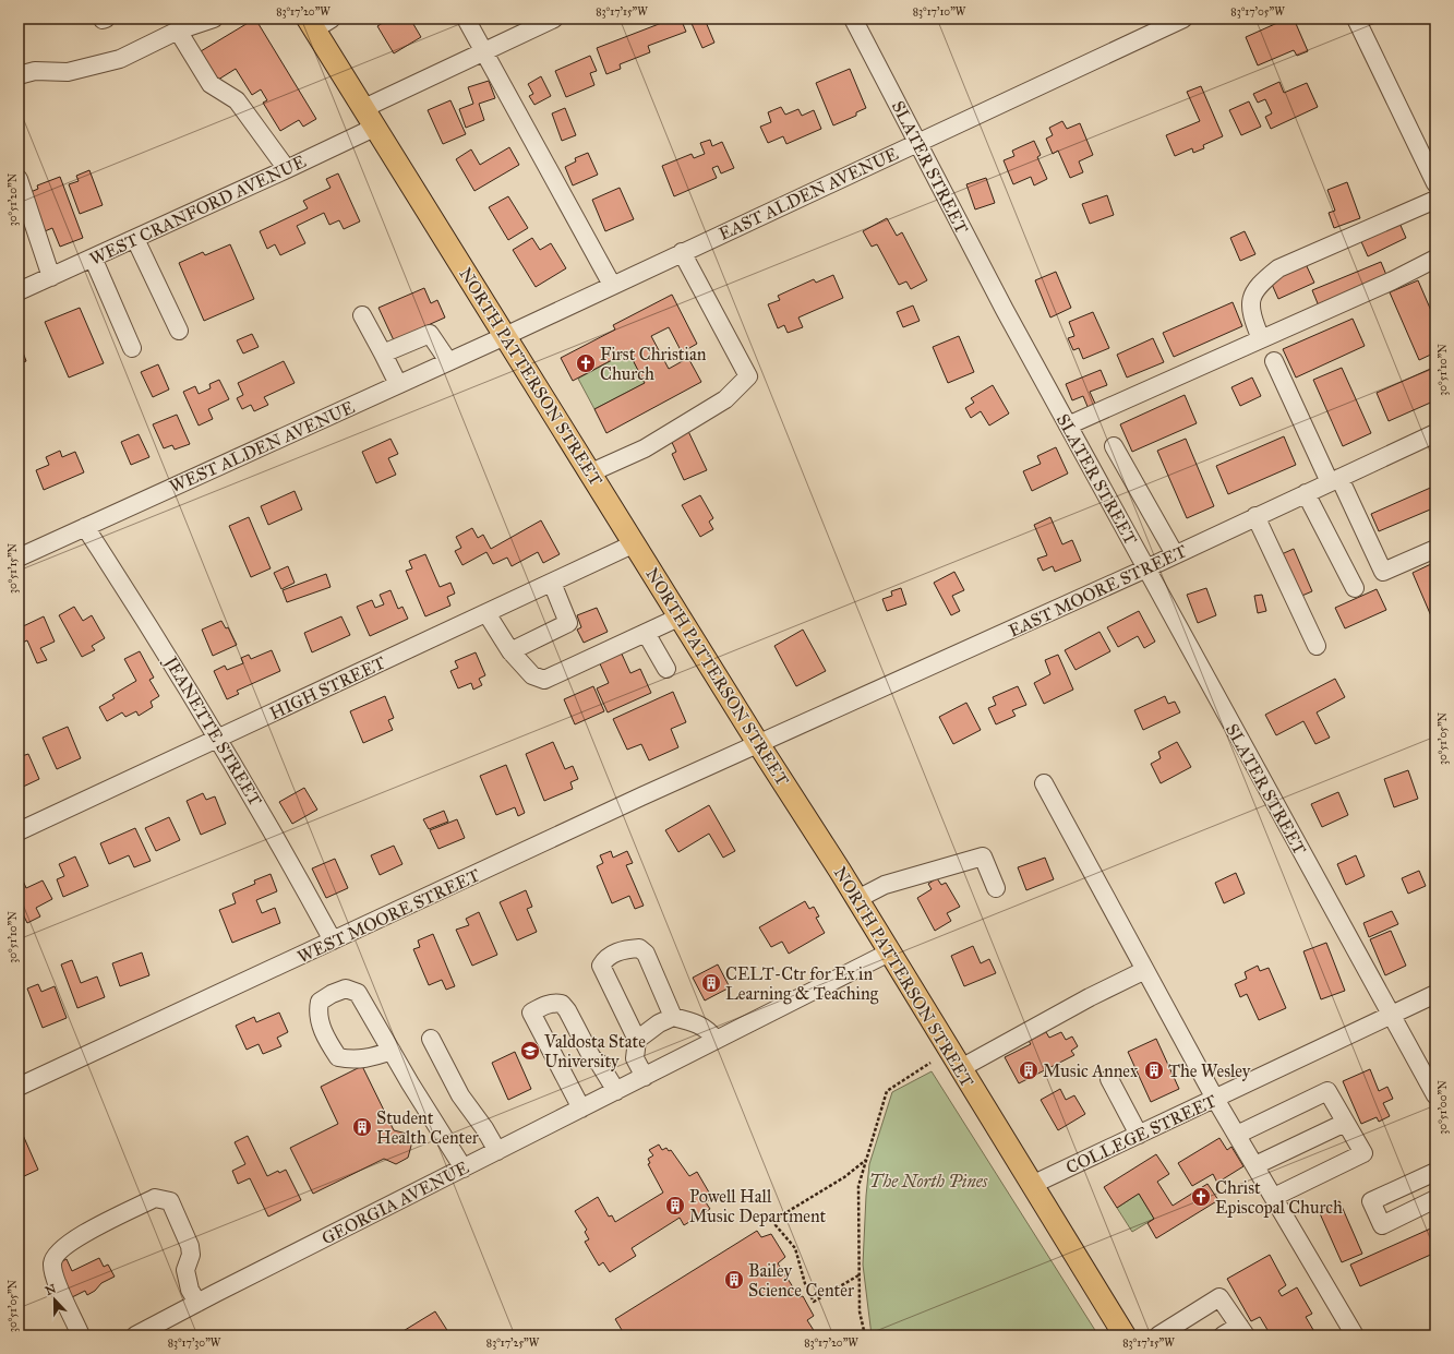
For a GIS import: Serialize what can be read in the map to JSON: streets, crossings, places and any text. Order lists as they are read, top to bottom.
{
  "streets": {
    "main road": ["NORTH PATTERSON STREET"],
    "street": [
      "SLATER STREET",
      "EAST ALDEN AVENUE",
      "WEST CRANFORD AVENUE",
      "WEST ALDEN AVENUE",
      "EAST MOORE STREET",
      "HIGH STREET",
      "JEANETTE STREET",
      "WEST MOORE STREET",
      "COLLEGE STREET",
      "GEORGIA AVENUE"
    ]
  },
  "crossings": [
    ["SLATER STREET", "EAST ALDEN AVENUE"],
    ["SLATER STREET", "EAST MOORE STREET"],
    ["SLATER STREET", "COLLEGE STREET"],
    ["EAST ALDEN AVENUE", "NORTH PATTERSON STREET"],
    ["EAST ALDEN AVENUE", "WEST ALDEN AVENUE"],
    ["WEST CRANFORD AVENUE", "NORTH PATTERSON STREET"],
    ["NORTH PATTERSON STREET", "WEST ALDEN AVENUE"],
    ["NORTH PATTERSON STREET", "EAST MOORE STREET"],
    ["NORTH PATTERSON STREET", "HIGH STREET"],
    ["NORTH PATTERSON STREET", "WEST MOORE STREET"],
    ["NORTH PATTERSON STREET", "COLLEGE STREET"],
    ["NORTH PATTERSON STREET", "GEORGIA AVENUE"],
    ["WEST ALDEN AVENUE", "JEANETTE STREET"],
    ["EAST MOORE STREET", "WEST MOORE STREET"],
    ["HIGH STREET", "JEANETTE STREET"],
    ["JEANETTE STREET", "WEST MOORE STREET"]
  ],
  "parks": ["The North Pines"],
  "places": {
    "church": ["First Christian Church", "Christ Episcopal Church"],
    "building": [
      "CELT-Ctr for Ex in Learning & Teaching",
      "Music Annex",
      "The Wesley",
      "Student Health Center",
      "Powell Hall Music Department",
      "Bailey Science Center"
    ],
    "school or university": ["Valdosta State University"]
  },
  "north": "top",
  "coordinates": [
    "83°17'20\"W",
    "83°17'15\"W",
    "83°17'10\"W",
    "83°17'05\"W",
    "30°51'20\"N",
    "30°51'10\"N",
    "30°51'15\"N",
    "30°51'05\"N",
    "30°51'00\"N",
    "83°17'30\"W",
    "83°17'25\"W"
  ]
}
